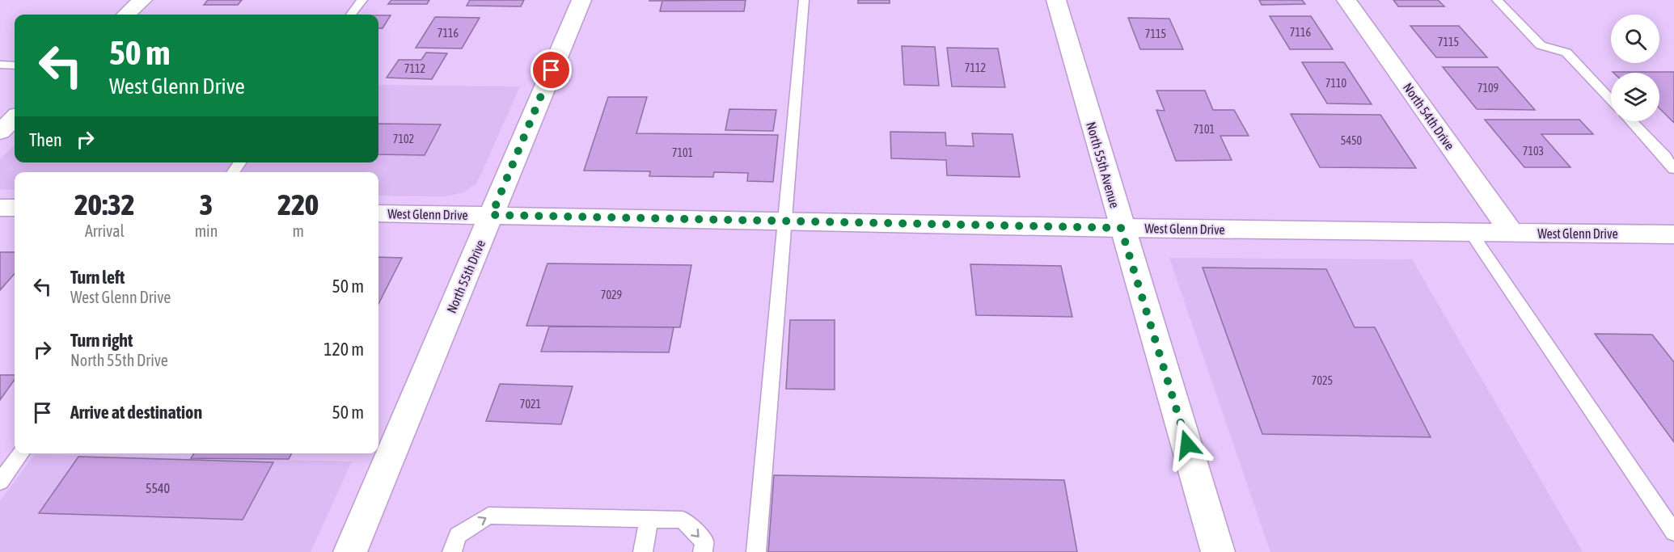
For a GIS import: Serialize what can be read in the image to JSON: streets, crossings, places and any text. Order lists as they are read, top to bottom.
{
  "streets": {
    "street": [
      "North 54th Drive",
      "North 55th Avenue",
      "West Glenn Drive",
      "North 55th Drive"
    ]
  },
  "crossings": [
    ["North 54th Drive", "West Glenn Drive"],
    ["North 55th Avenue", "West Glenn Drive"],
    ["West Glenn Drive", "North 55th Drive"]
  ],
  "house_numbers": [
    "7116",
    "7116",
    "7115",
    "7115",
    "7112",
    "7112",
    "7110",
    "7109",
    "7101",
    "7102",
    "5450",
    "7103",
    "7101",
    "7029",
    "7025",
    "7021",
    "5540"
  ],
  "page": {
    "turn": ["50 m", "West Glenn Drive"],
    "then": "Then",
    "eta": [
      "20:32",
      "Arrival",
      "3",
      "min",
      "220",
      "m"
    ],
    "list": [
      {
        "name": "Turn left",
        "note": "West Glenn Drive",
        "value": "50 m"
      },
      {
        "name": "Turn right",
        "note": "North 55th Drive",
        "value": "120 m"
      },
      {
        "name": "Arrive at destination",
        "value": "50 m"
      }
    ]
  }
}
